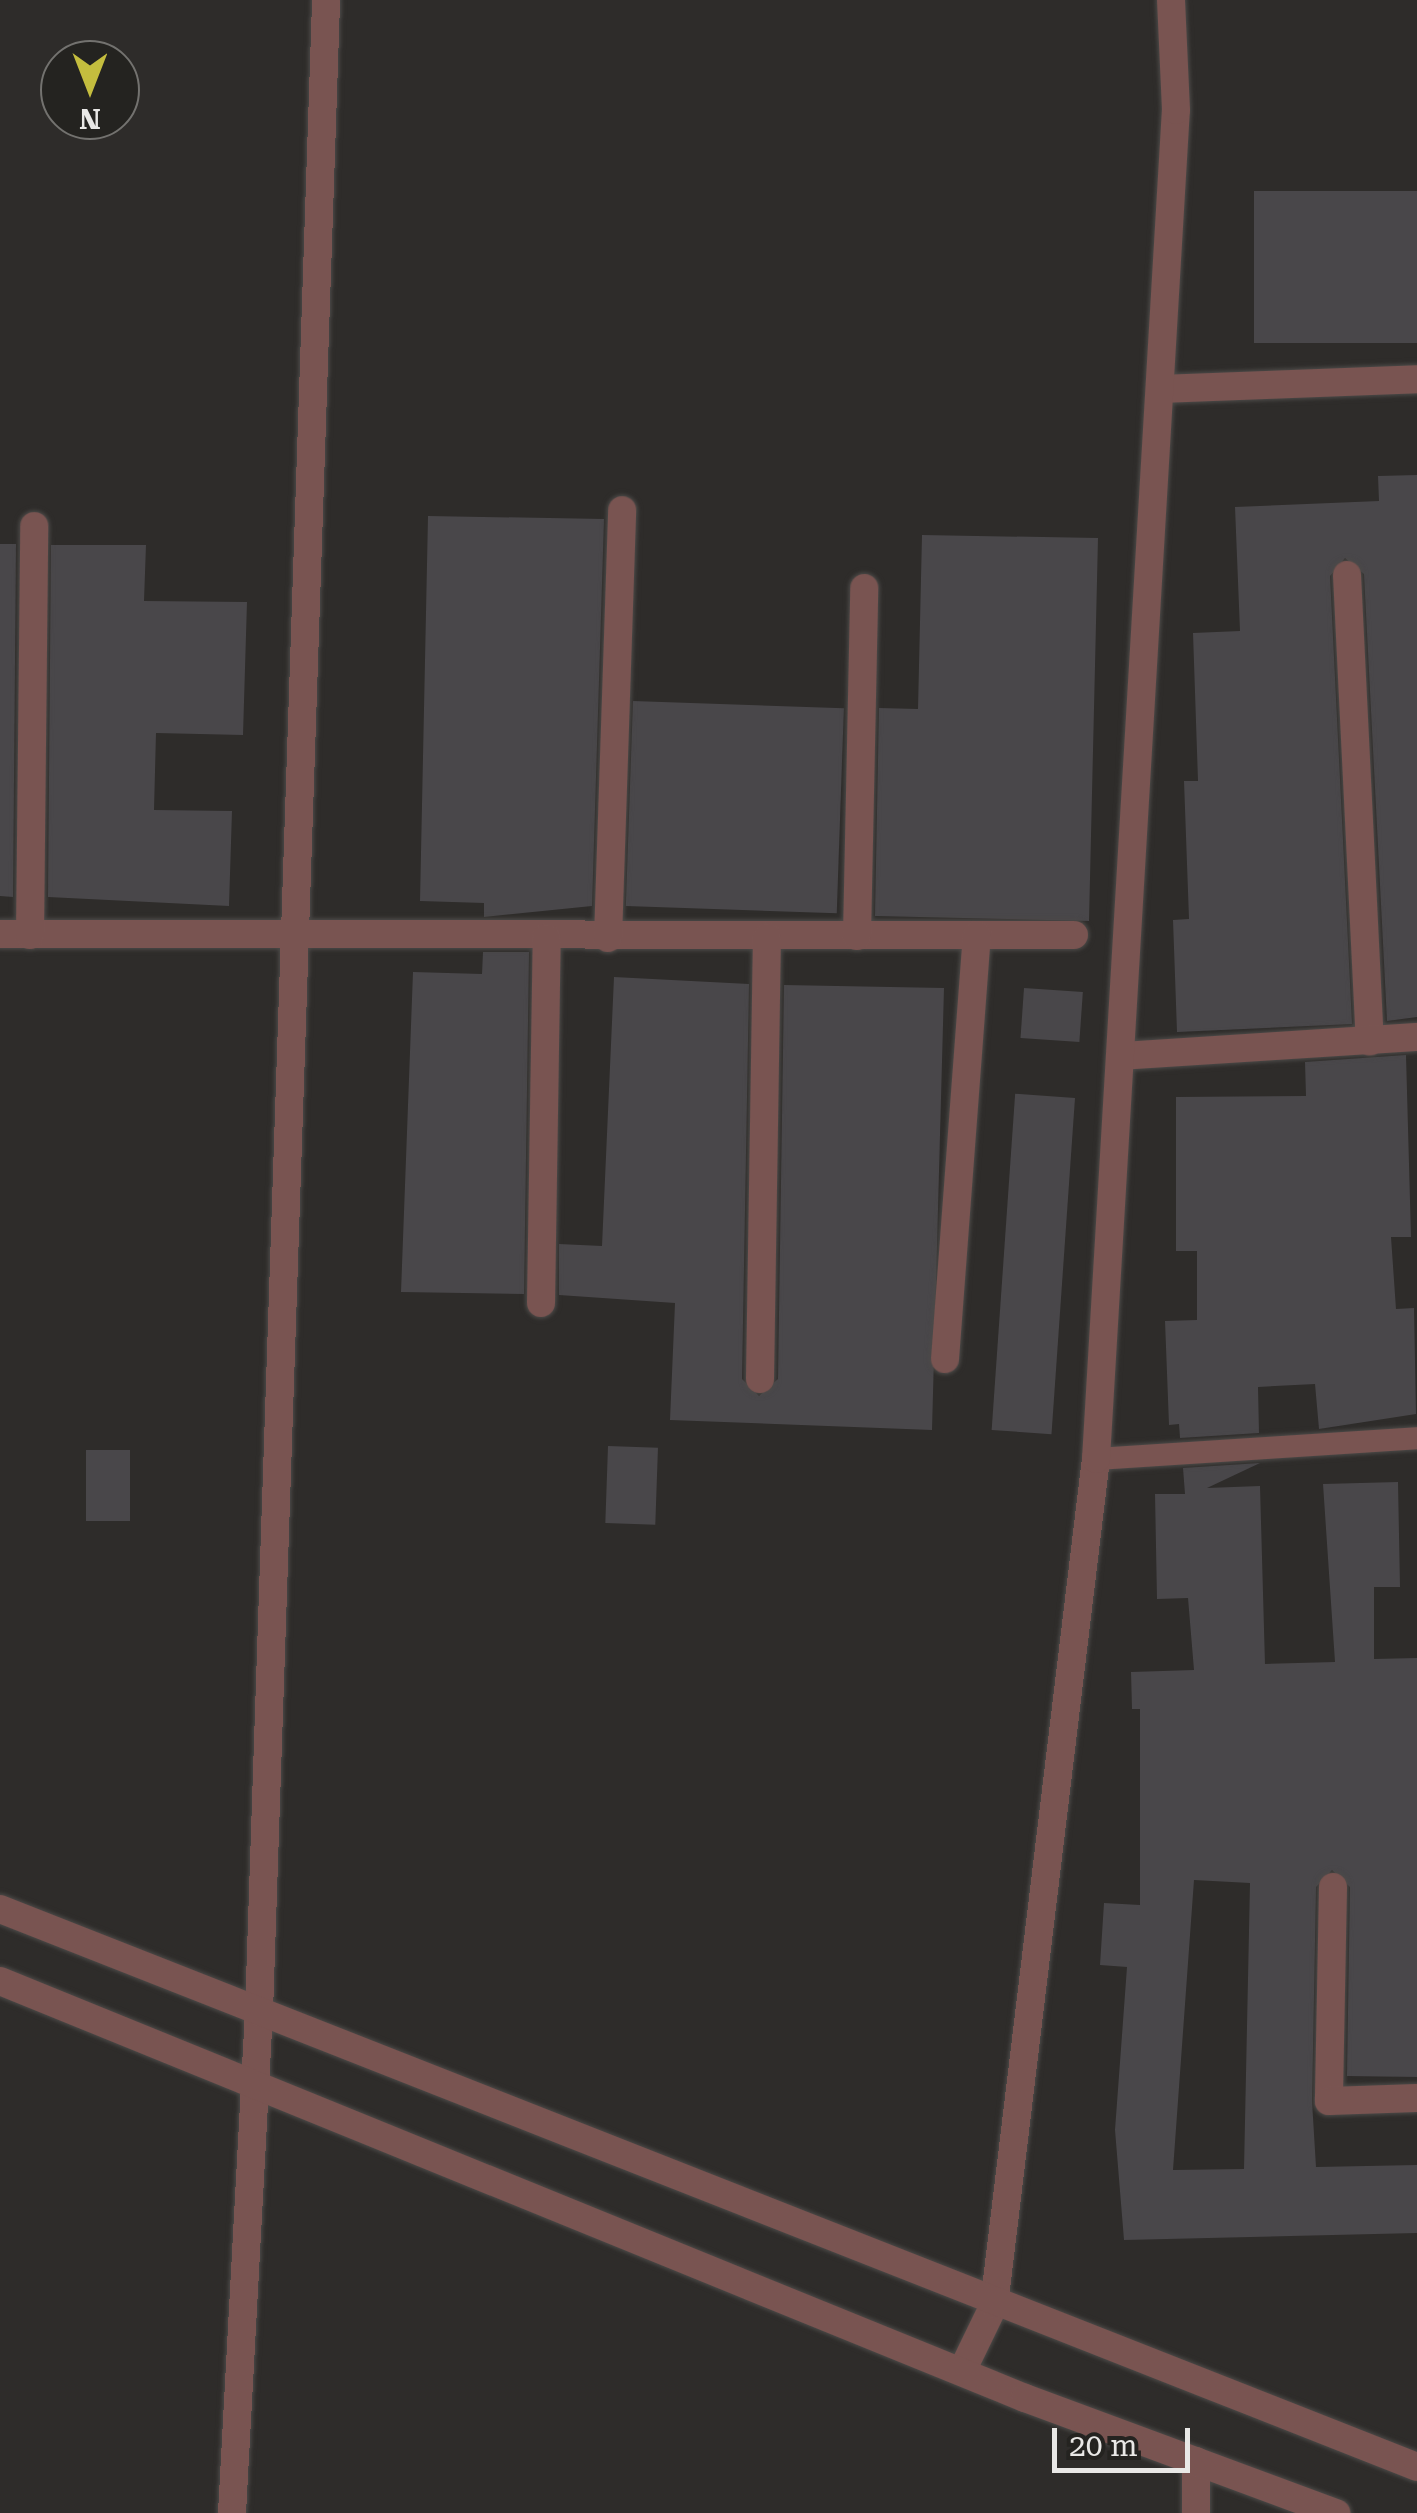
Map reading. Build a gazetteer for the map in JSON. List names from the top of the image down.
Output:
{
  "scale_bar": "20 m",
  "north": "bottom"
}
